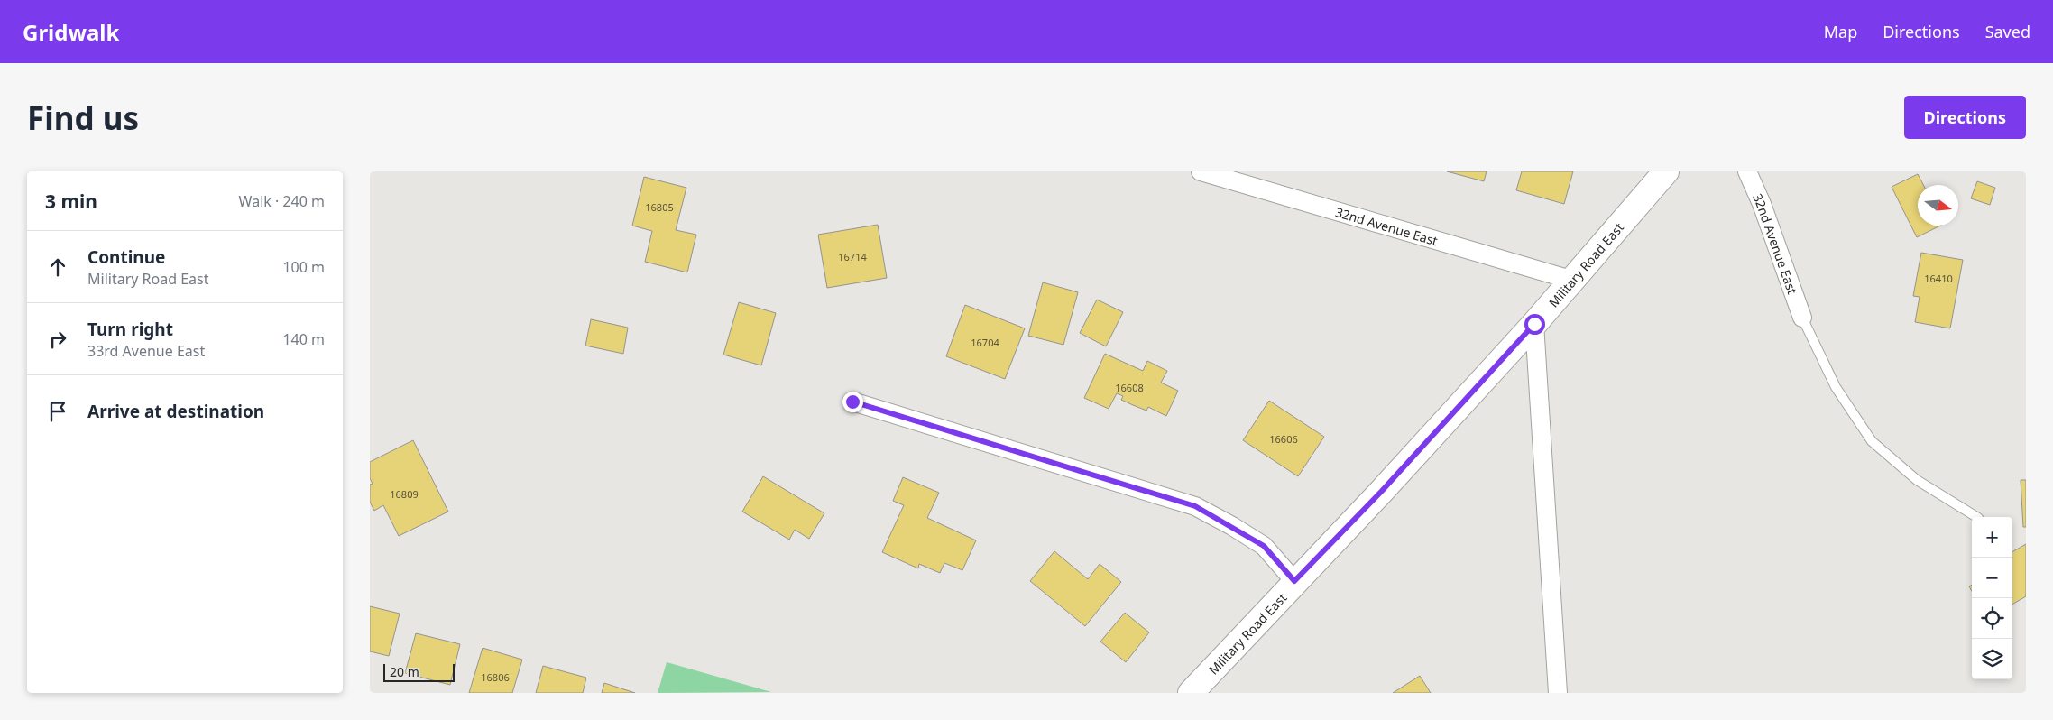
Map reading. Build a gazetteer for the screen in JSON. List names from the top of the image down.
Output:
{
  "streets": {
    "street": ["32nd Avenue East", "Military Road East"]
  },
  "crossings": [
    ["32nd Avenue East", "Military Road East"]
  ],
  "house_numbers": [
    "16805",
    "16714",
    "16410",
    "16704",
    "16608",
    "16606",
    "16809",
    "16806"
  ],
  "scale_bar": "20 m",
  "north": "right",
  "page": {
    "header": "Gridwalk",
    "nav": ["Map", "Directions", "Saved"],
    "buttons": "Directions",
    "title": "Find us",
    "heading": ["3 min", "Walk · 240 m"],
    "list": [
      ["Continue", "Military Road East", "100 m"],
      ["Turn right", "33rd Avenue East", "140 m"],
      "Arrive at destination"
    ],
    "map_buttons": ["+", "−"],
    "scale": "20 m"
  }
}
